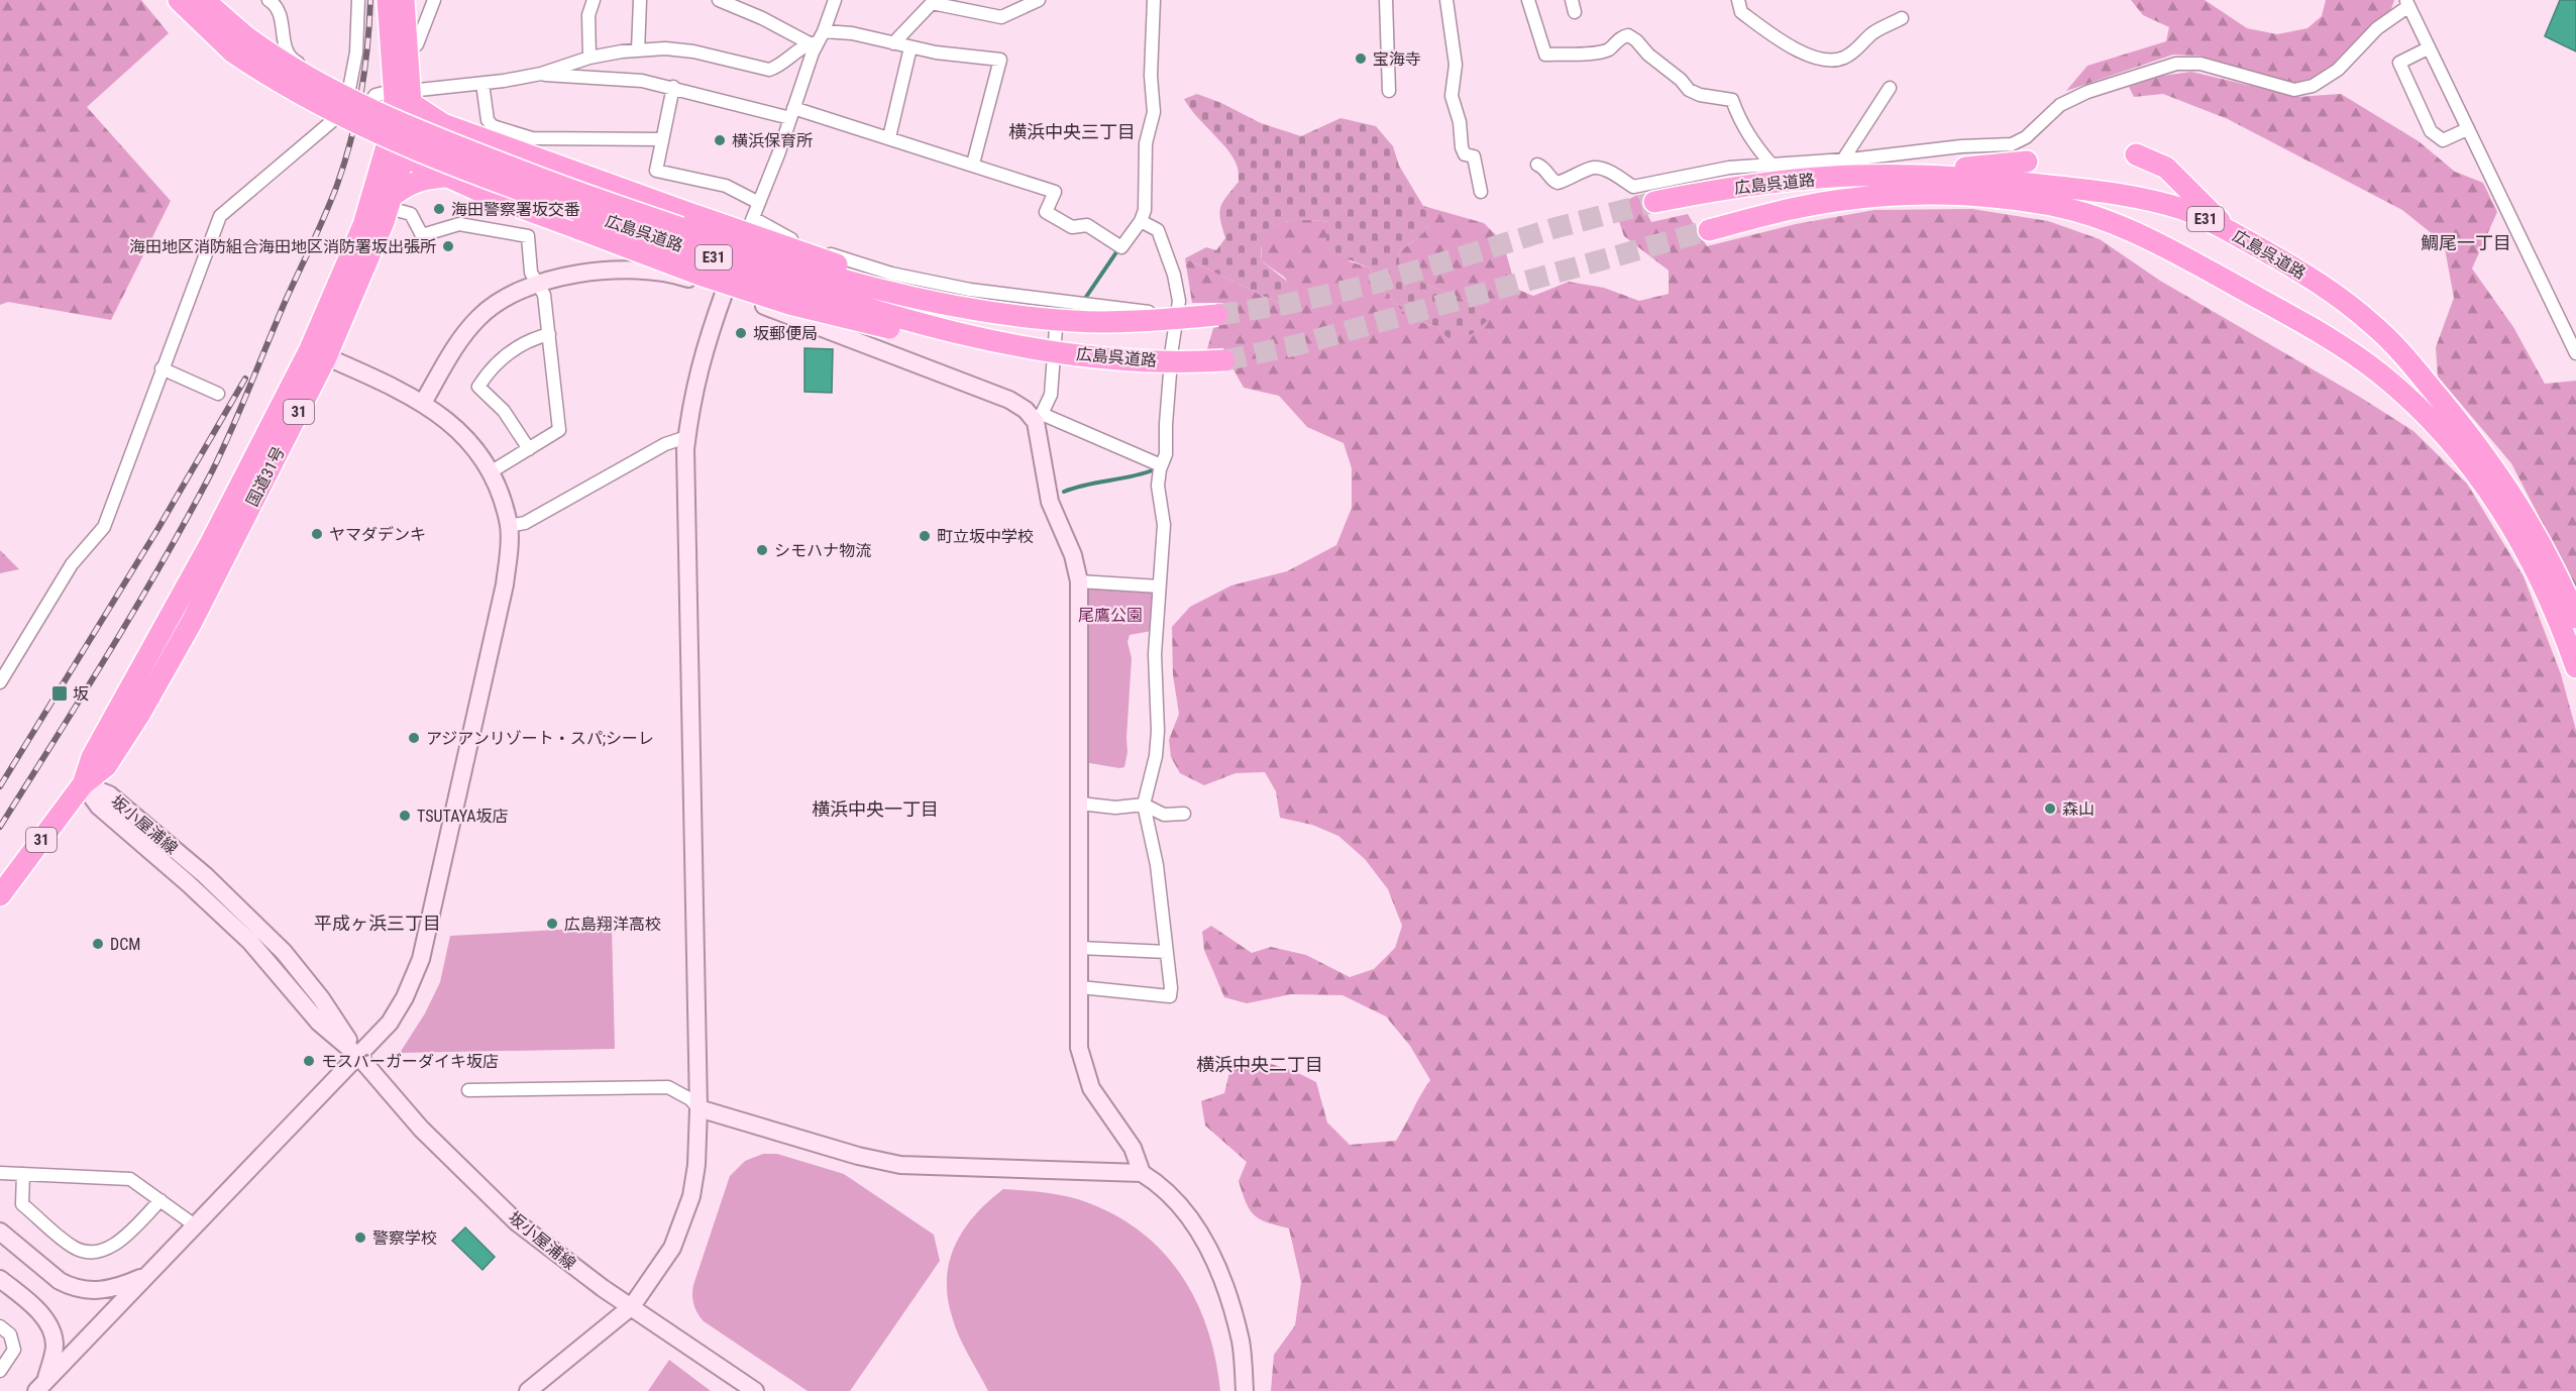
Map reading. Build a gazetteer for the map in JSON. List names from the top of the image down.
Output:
{
  "streets": {
    "highway": [
      "広島呉道路",
      "E31",
      "31",
      "国道31号"
    ],
    "street": ["坂小屋浦線"]
  },
  "crossings": [
    ["国道31号", "坂小屋浦線"]
  ],
  "districts": [
    "横浜中央三丁目",
    "鯛尾一丁目",
    "横浜中央一丁目",
    "平成ヶ浜三丁目",
    "横浜中央二丁目"
  ],
  "parks": ["尾鷹公園"],
  "places": {
    "other": [
      "宝海寺",
      "横浜保育所",
      "海田警察署坂交番",
      "海田地区消防組合海田地区消防署坂出張所",
      "坂郵便局",
      "ヤマダデンキ",
      "町立坂中学校",
      "シモハナ物流",
      "アジアンリゾート・スパ;シーレ",
      "森山",
      "TSUTAYA坂店",
      "広島翔洋高校",
      "DCM",
      "モスバーガーダイキ坂店",
      "警察学校"
    ],
    "transit": ["坂"]
  }
}
